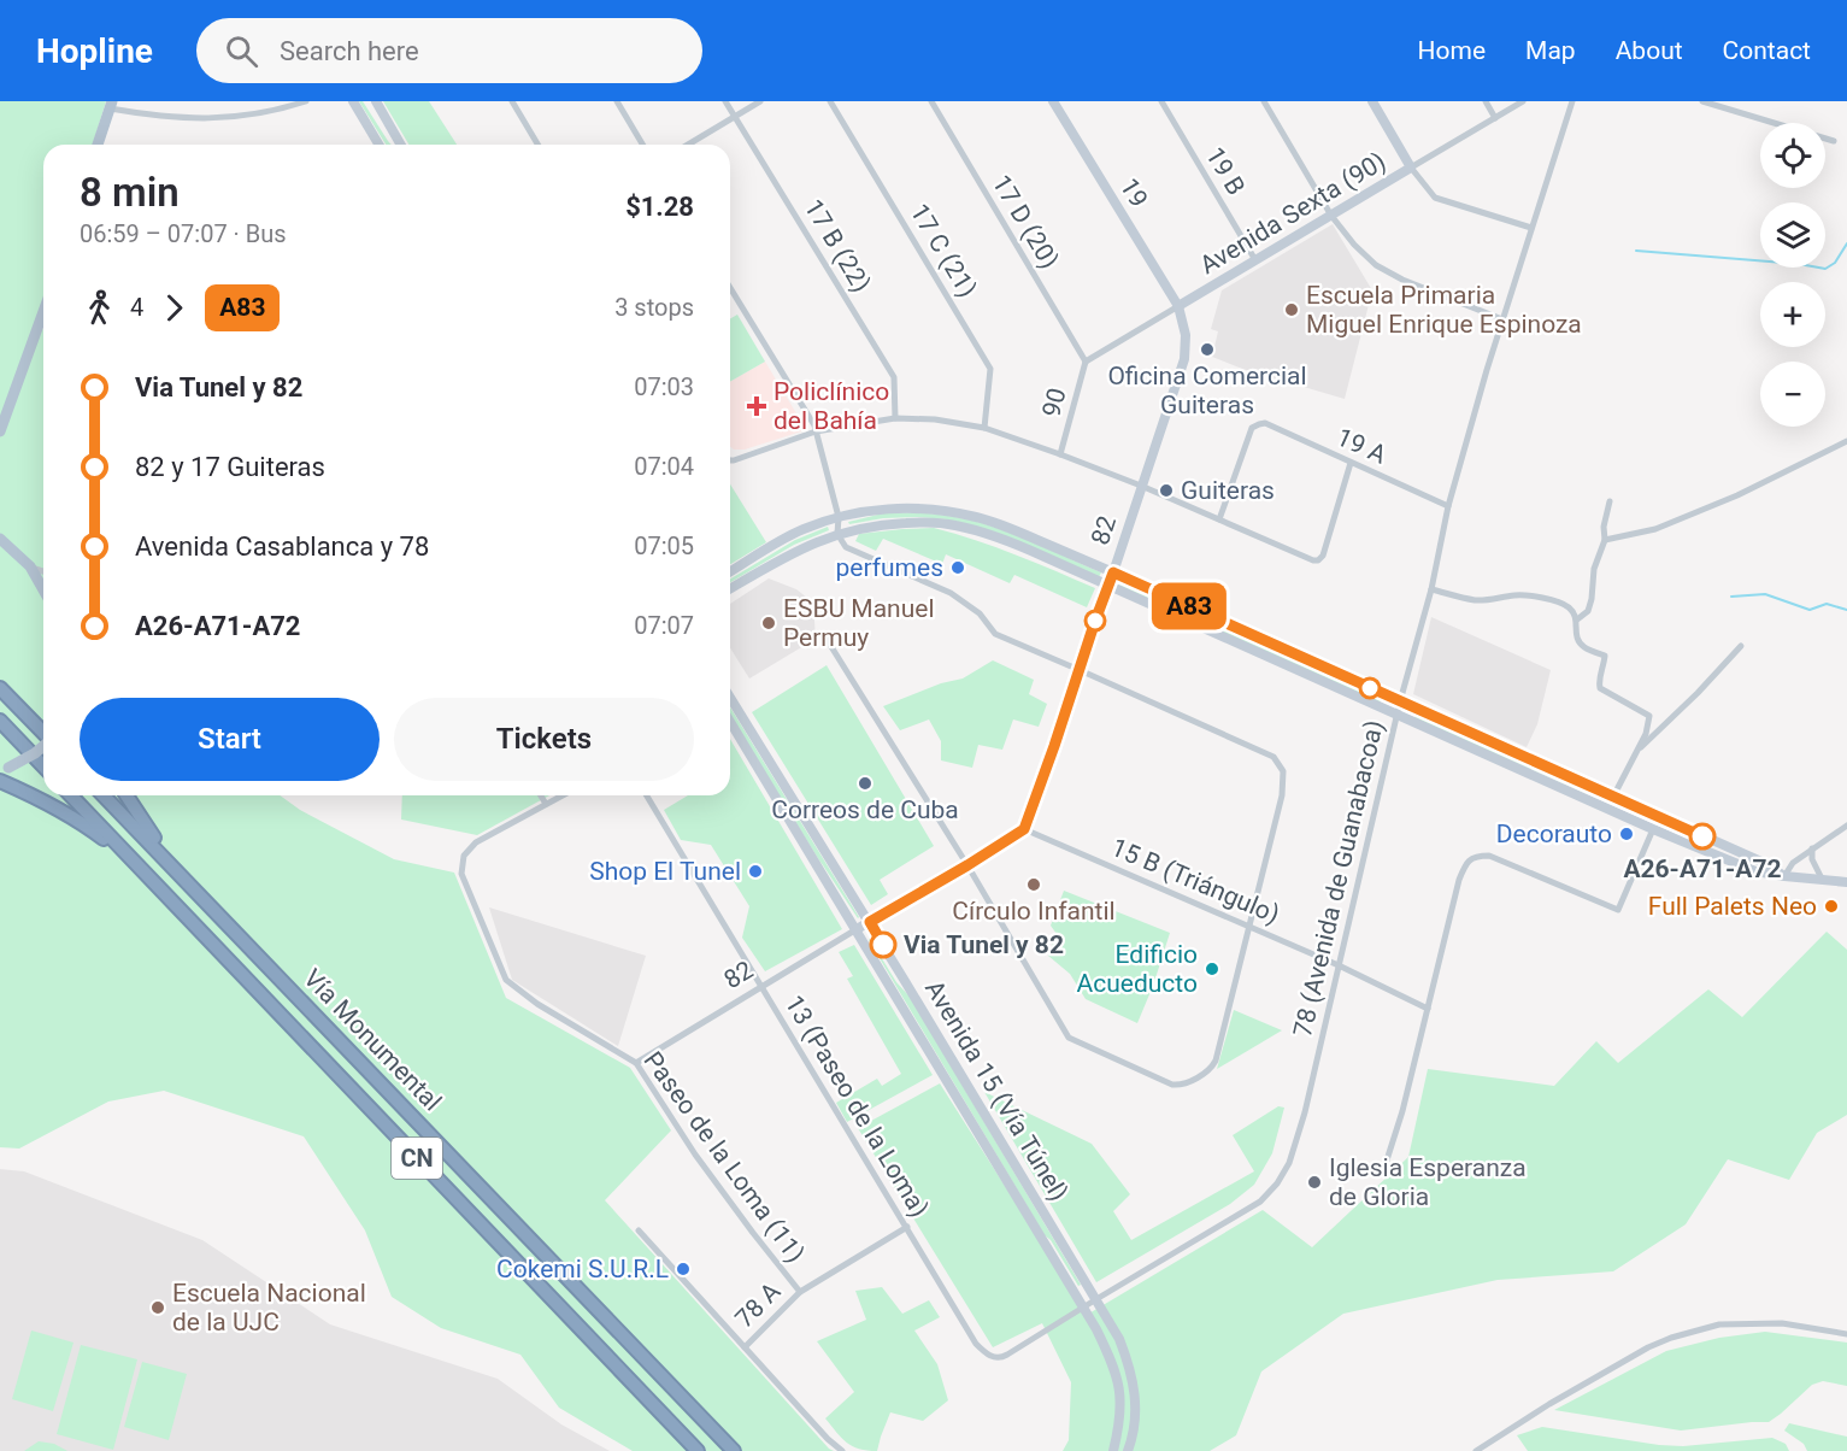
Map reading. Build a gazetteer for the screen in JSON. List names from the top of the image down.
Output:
{
  "streets": {
    "highway": ["Vía Monumental", "CN"],
    "main road": [
      "19",
      "Avenida Sexta (90)",
      "82",
      "Avenida 15 (Vía Túnel)"
    ],
    "street": [
      "19 B",
      "17 D (20)",
      "17 B (22)",
      "17 C (21)",
      "90",
      "19 A",
      "78 (Avenida de Guanabacoa)",
      "15 B (Triángulo)",
      "13 (Paseo de la Loma)",
      "Paseo de la Loma (11)",
      "78 A"
    ]
  },
  "crossings": [
    ["19 B", "Avenida Sexta (90)"],
    ["19", "Avenida Sexta (90)"],
    ["19", "82"],
    ["Avenida Sexta (90)", "17 D (20)"],
    ["Avenida Sexta (90)", "90"],
    ["Avenida Sexta (90)", "82"],
    ["17 D (20)", "90"],
    ["19 A", "78 (Avenida de Guanabacoa)"],
    ["82", "15 B (Triángulo)"],
    ["82", "Avenida 15 (Vía Túnel)"],
    ["82", "13 (Paseo de la Loma)"],
    ["82", "Paseo de la Loma (11)"],
    ["78 (Avenida de Guanabacoa)", "15 B (Triángulo)"],
    ["78 (Avenida de Guanabacoa)", "Avenida 15 (Vía Túnel)"],
    ["78 (Avenida de Guanabacoa)", "13 (Paseo de la Loma)"],
    ["13 (Paseo de la Loma)", "78 A"],
    ["Paseo de la Loma (11)", "78 A"]
  ],
  "places": {
    "other": [
      "Escuela Primaria Miguel Enrique Espinoza",
      "Oficina Comercial Guiteras",
      "Guiteras",
      "perfumes",
      "ESBU Manuel Permuy",
      "Correos de Cuba",
      "Decorauto",
      "A26-A71-A72",
      "Shop El Tunel",
      "Círculo Infantil",
      "Full Palets Neo",
      "Via Tunel y 82",
      "Edificio Acueducto",
      "Iglesia Esperanza de Gloria",
      "Cokemi S.U.R.L",
      "Escuela Nacional de la UJC"
    ],
    "health": ["Policlínico del Bahía"]
  },
  "lines": ["bus line A83"],
  "page": {
    "header": "Hopline",
    "search": "Search here",
    "nav": [
      "Home",
      "Map",
      "About",
      "Contact"
    ],
    "on_map": "A83",
    "map_buttons": ["+", "−"],
    "heading": ["8 min", "06:59 – 07:07 · Bus", "$1.28"],
    "legs": ["4", "A83", "3 stops"],
    "list": [
      {
        "name": "Via Tunel y 82",
        "value": "07:03"
      },
      {
        "name": "82 y 17 Guiteras",
        "value": "07:04"
      },
      {
        "name": "Avenida Casablanca y 78",
        "value": "07:05"
      },
      {
        "name": "A26-A71-A72",
        "value": "07:07"
      }
    ],
    "buttons": ["Start", "Tickets"]
  }
}
